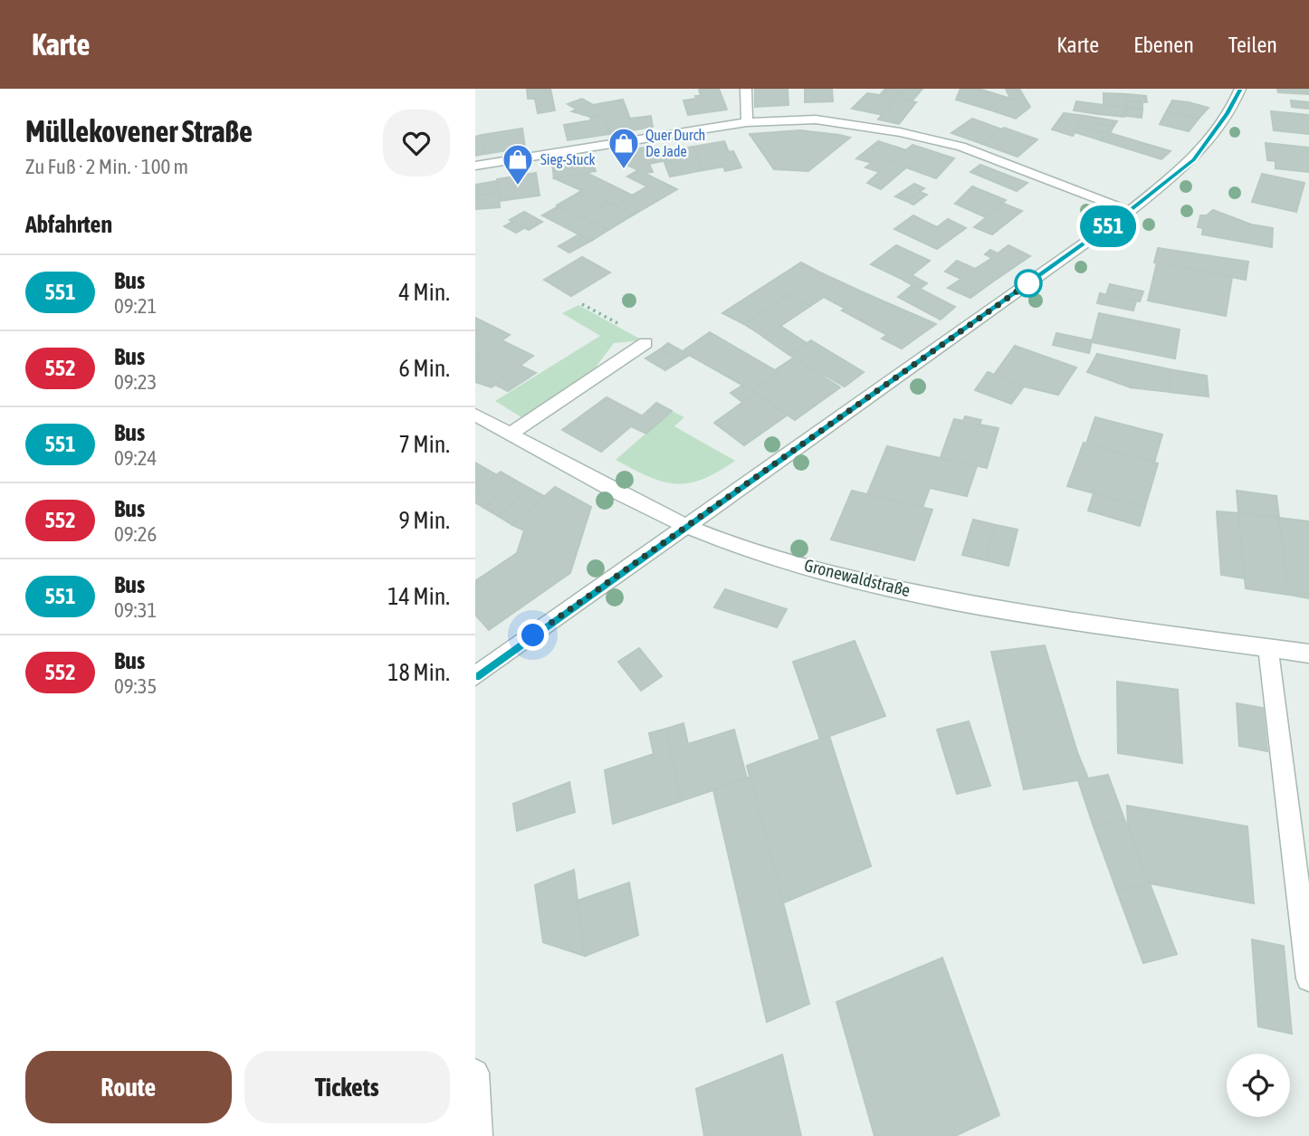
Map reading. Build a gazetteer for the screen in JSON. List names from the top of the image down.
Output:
{
  "streets": {
    "street": ["Gronewaldstraße"]
  },
  "places": {
    "shop": ["Quer Durch De Jade", "Sieg-Stuck"]
  },
  "lines": ["bus line 551"],
  "page": {
    "header": "Karte",
    "nav": ["Karte", "Ebenen", "Teilen"],
    "heading": [
      ["Müllekovener Straße", "Zu Fuß · 2 Min. · 100 m"],
      "Abfahrten"
    ],
    "on_map": "551",
    "list": [
      {
        "mark": "551",
        "name": "Bus",
        "note": "09:21",
        "value": "4 Min."
      },
      {
        "mark": "552",
        "name": "Bus",
        "note": "09:23",
        "value": "6 Min."
      },
      {
        "mark": "551",
        "name": "Bus",
        "note": "09:24",
        "value": "7 Min."
      },
      {
        "mark": "552",
        "name": "Bus",
        "note": "09:26",
        "value": "9 Min."
      },
      {
        "mark": "551",
        "name": "Bus",
        "note": "09:31",
        "value": "14 Min."
      },
      {
        "mark": "552",
        "name": "Bus",
        "note": "09:35",
        "value": "18 Min."
      }
    ],
    "buttons": ["Route", "Tickets"]
  }
}
